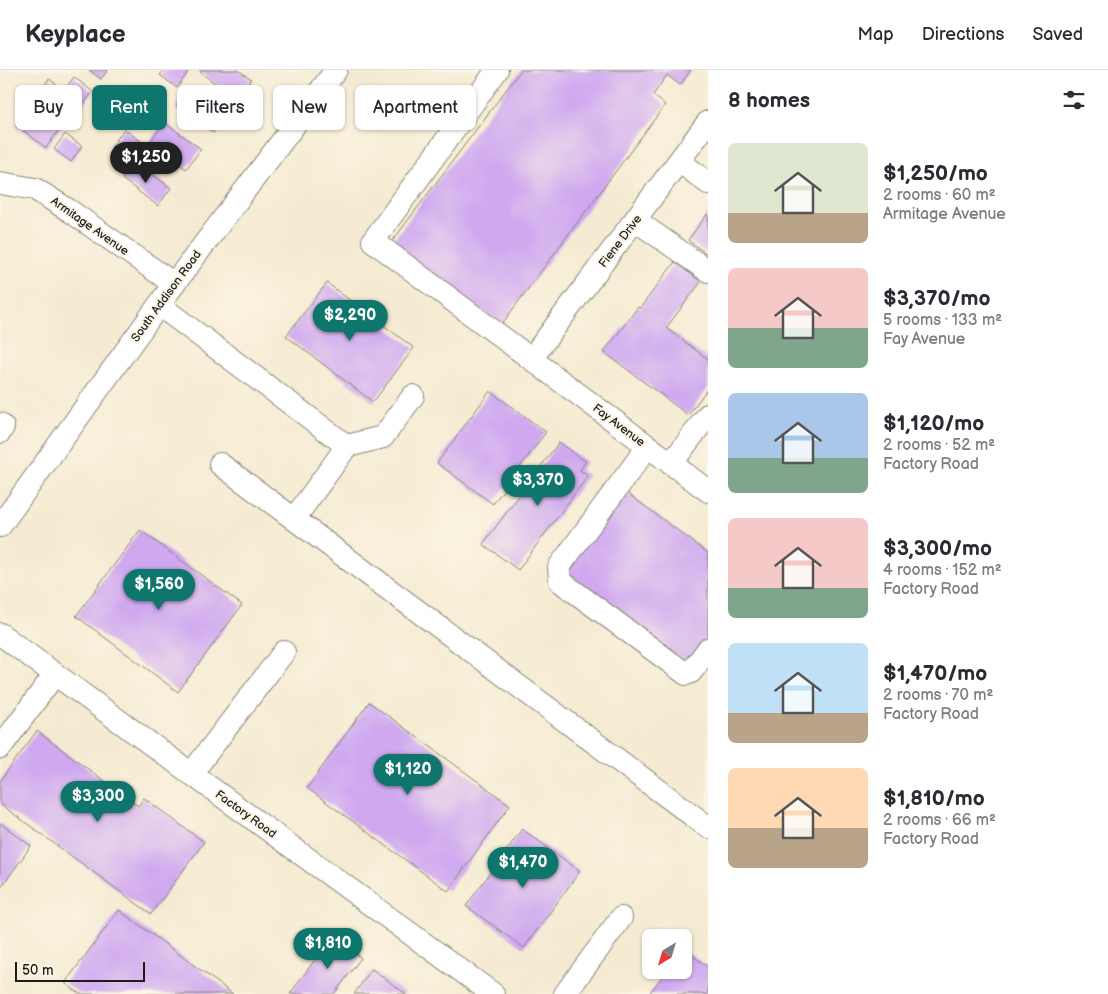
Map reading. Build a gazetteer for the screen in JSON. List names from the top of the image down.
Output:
{
  "streets": {
    "street": [
      "Armitage Avenue",
      "Fiene Drive",
      "South Addison Road",
      "Fay Avenue",
      "Factory Road"
    ]
  },
  "crossings": [
    ["Armitage Avenue", "South Addison Road"],
    ["Fiene Drive", "Fay Avenue"]
  ],
  "scale_bar": "50 m",
  "north": "bottom left",
  "page": {
    "header": "Keyplace",
    "nav": ["Map", "Directions", "Saved"],
    "heading": "8 homes",
    "chip": [
      "Buy",
      "Rent",
      "Filters",
      "New",
      "Apartment"
    ],
    "list": [
      {
        "name": "$1,250/mo",
        "note": "2 rooms · 60 m² · Armitage Avenue"
      },
      {
        "name": "$3,370/mo",
        "note": "5 rooms · 133 m² · Fay Avenue"
      },
      {
        "name": "$1,120/mo",
        "note": "2 rooms · 52 m² · Factory Road"
      },
      {
        "name": "$3,300/mo",
        "note": "4 rooms · 152 m² · Factory Road"
      },
      {
        "name": "$1,470/mo",
        "note": "2 rooms · 70 m² · Factory Road"
      },
      {
        "name": "$1,810/mo",
        "note": "2 rooms · 66 m² · Factory Road"
      }
    ],
    "price": [
      "$1,250",
      "$2,290",
      "$3,370",
      "$1,560",
      "$1,120",
      "$3,300",
      "$1,470",
      "$1,810"
    ],
    "scale": "50 m"
  }
}
